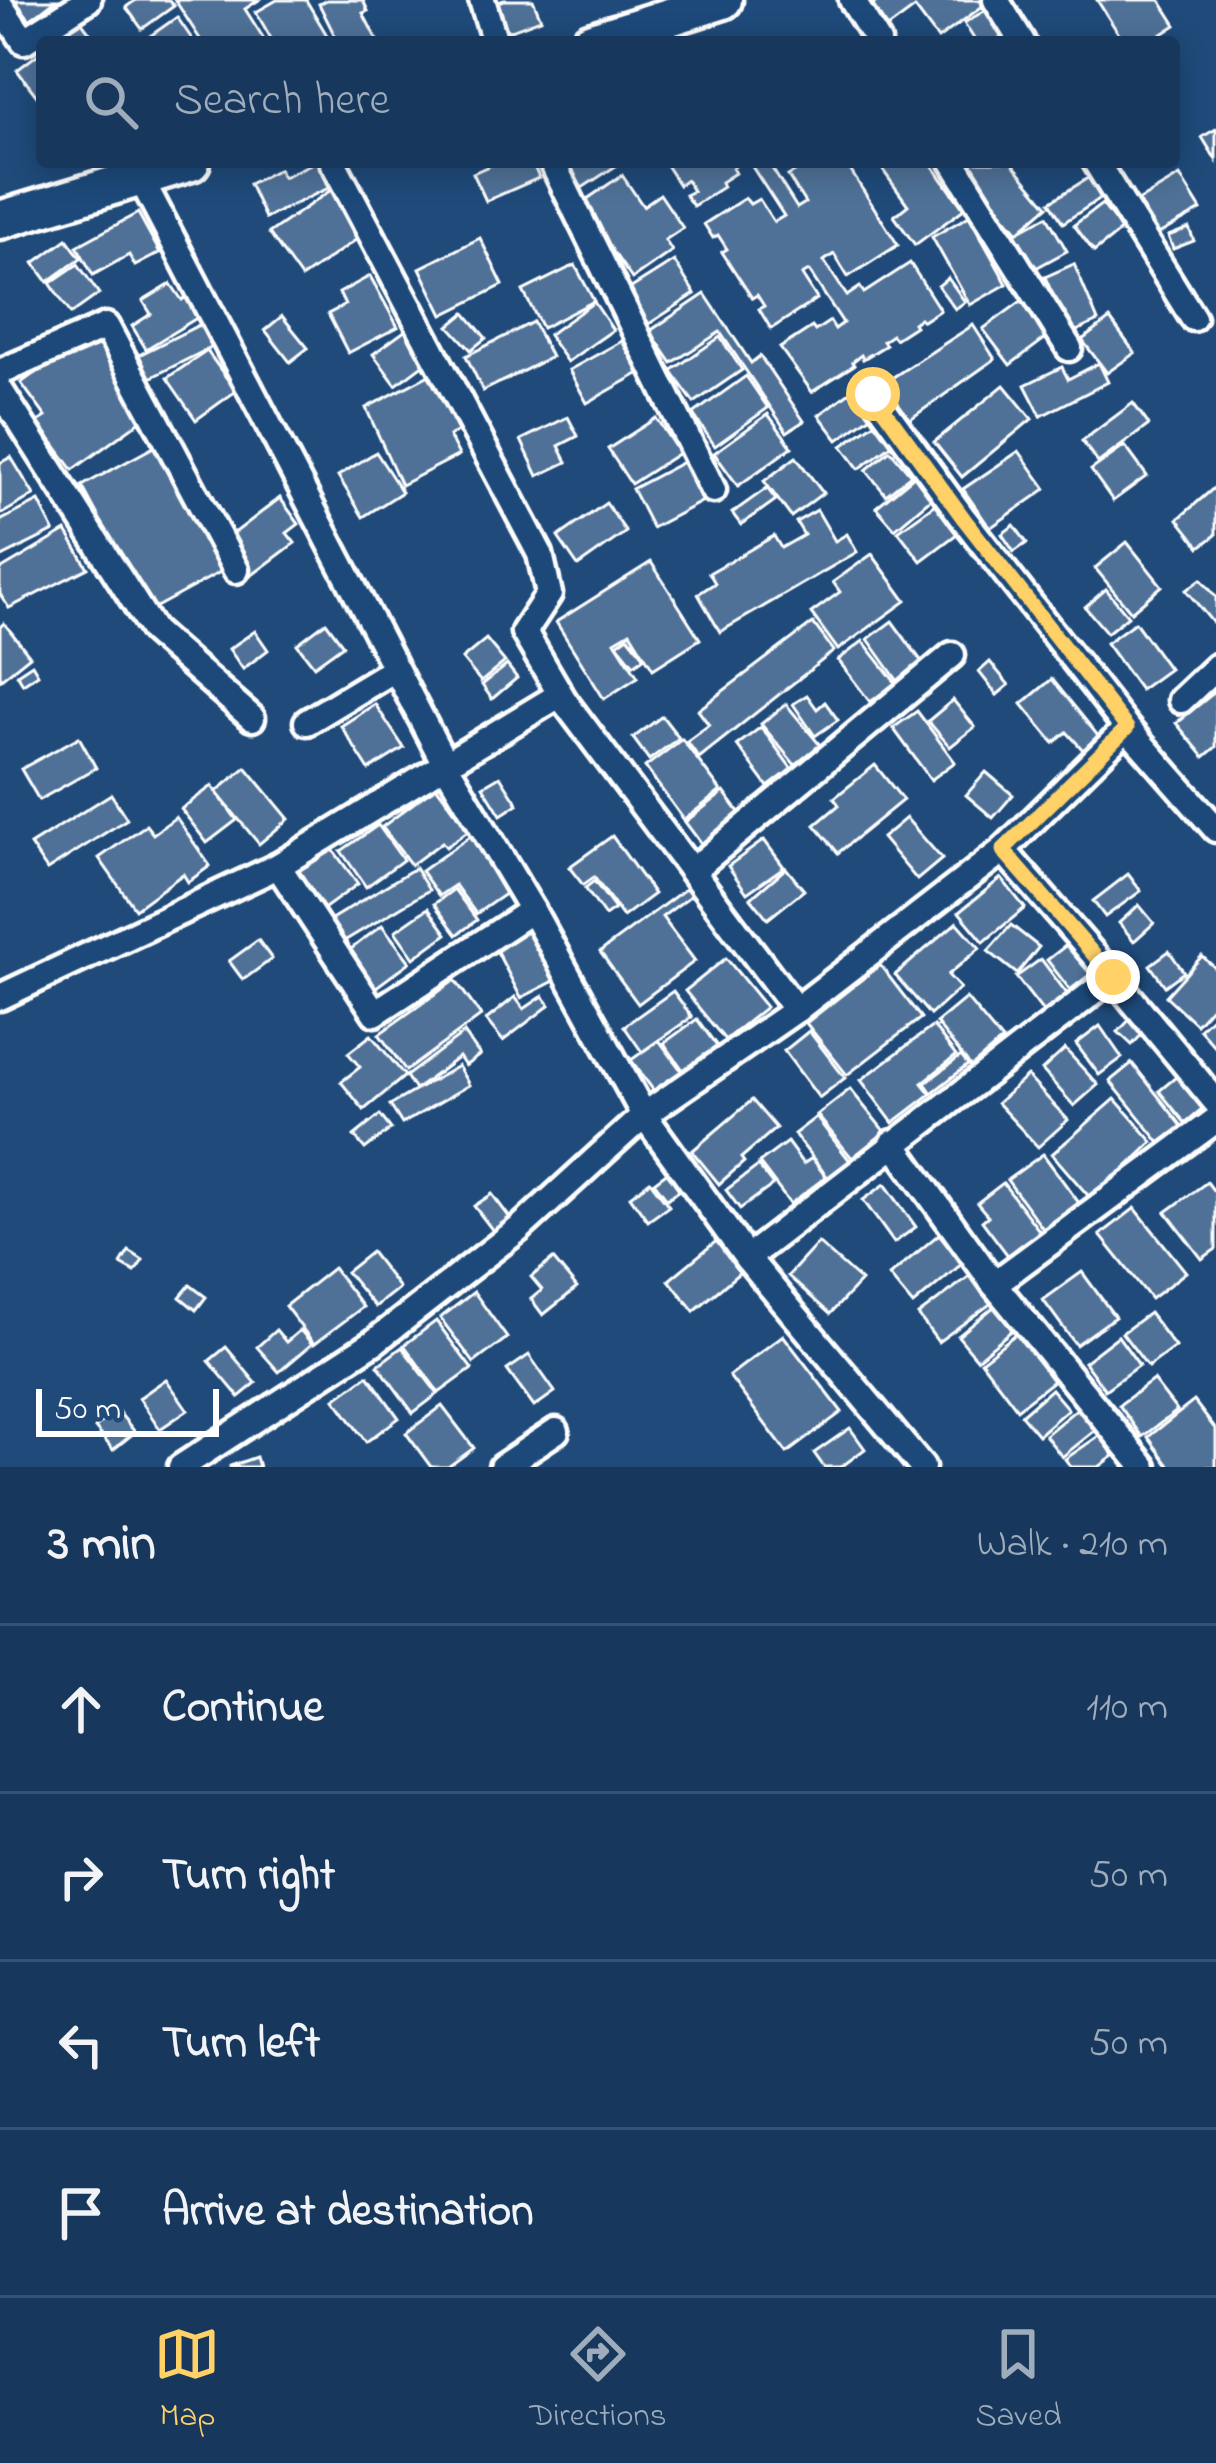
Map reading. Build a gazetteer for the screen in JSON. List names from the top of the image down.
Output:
{
  "scale_bar": "50 m",
  "page": {
    "search": "Search here",
    "scale": "50 m",
    "heading": ["3 min", "Walk · 210 m"],
    "list": [
      ["Continue", "110 m"],
      ["Turn right", "50 m"],
      ["Turn left", "50 m"],
      "Arrive at destination"
    ],
    "nav": ["Map", "Directions", "Saved"]
  }
}
